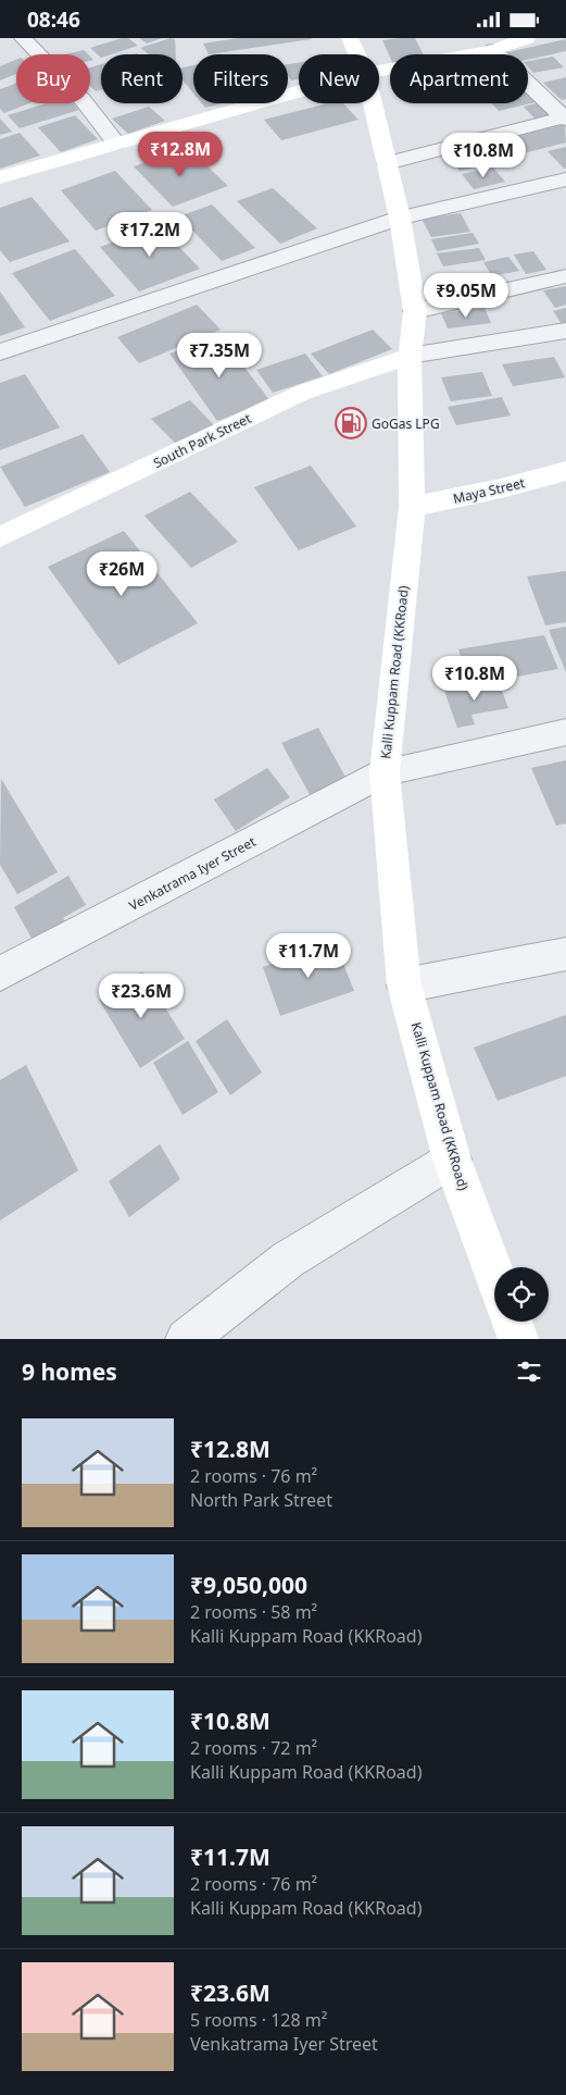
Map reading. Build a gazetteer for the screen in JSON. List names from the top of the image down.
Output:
{
  "streets": {
    "street": [
      "South Park Street",
      "Maya Street",
      "Kalli Kuppam Road (KKRoad)",
      "Venkatrama Iyer Street"
    ]
  },
  "crossings": [
    ["South Park Street", "Kalli Kuppam Road (KKRoad)"],
    ["Maya Street", "Kalli Kuppam Road (KKRoad)"],
    ["Kalli Kuppam Road (KKRoad)", "Venkatrama Iyer Street"]
  ],
  "places": {
    "fuel station": ["GoGas LPG"]
  },
  "page": {
    "status": "08:46",
    "chip": [
      "Buy",
      "Rent",
      "Filters",
      "New",
      "Apartment"
    ],
    "price": [
      "₹12.8M",
      "₹10.8M",
      "₹17.2M",
      "₹9.05M",
      "₹7.35M",
      "₹26M",
      "₹10.8M",
      "₹11.7M",
      "₹23.6M"
    ],
    "heading": "9 homes",
    "list": [
      {
        "name": "₹12.8M",
        "note": "2 rooms · 76 m² · North Park Street"
      },
      {
        "name": "₹9,050,000",
        "note": "2 rooms · 58 m² · Kalli Kuppam Road (KKRoad)"
      },
      {
        "name": "₹10.8M",
        "note": "2 rooms · 72 m² · Kalli Kuppam Road (KKRoad)"
      },
      {
        "name": "₹11.7M",
        "note": "2 rooms · 76 m² · Kalli Kuppam Road (KKRoad)"
      },
      {
        "name": "₹23.6M",
        "note": "5 rooms · 128 m² · Venkatrama Iyer Street"
      }
    ]
  }
}
